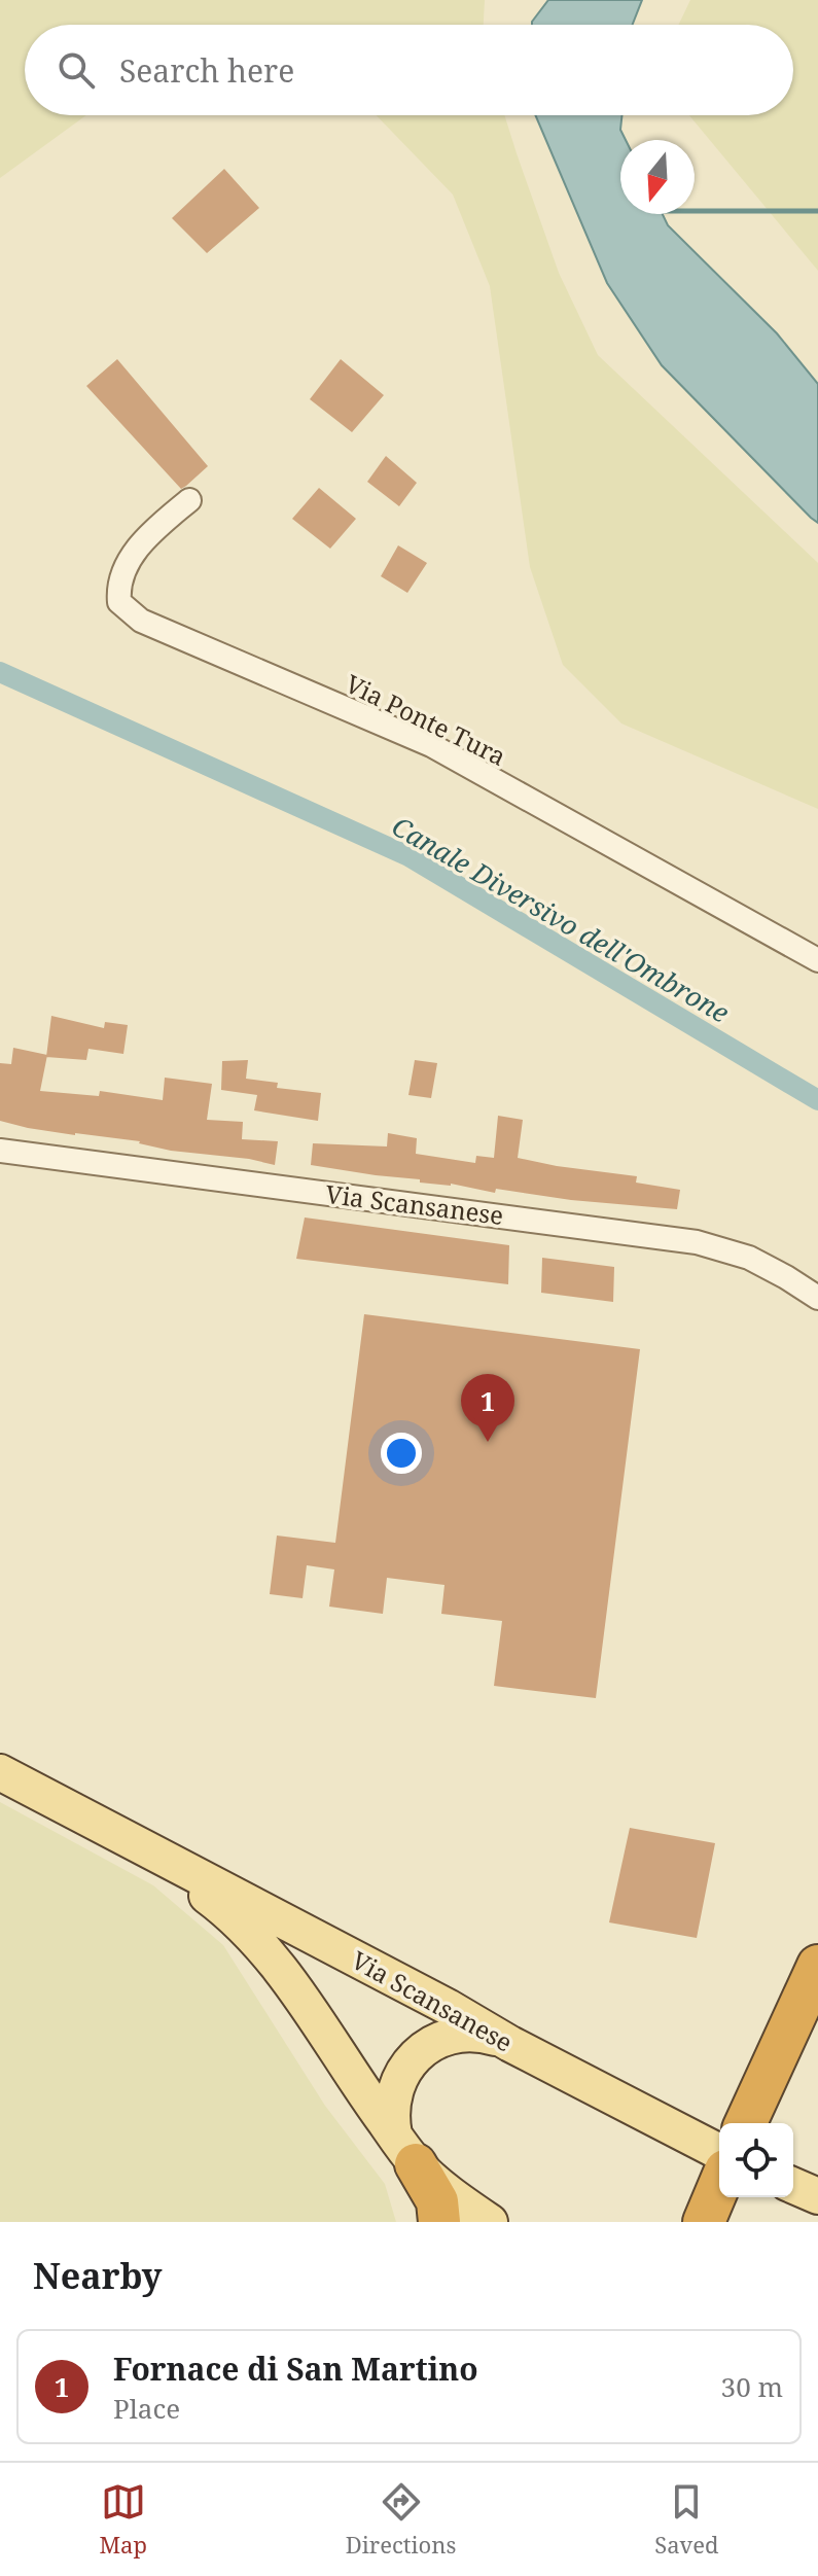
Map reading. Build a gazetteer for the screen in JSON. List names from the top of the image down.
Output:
{
  "streets": {
    "main road": ["Via Scansanese"],
    "street": ["Via Ponte Tura"]
  },
  "water": ["Canale Diversivo dell'Ombrone"],
  "north": "bottom",
  "page": {
    "search": "Search here",
    "pins": "1",
    "heading": "Nearby",
    "list": [
      {
        "mark": "1",
        "name": "Fornace di San Martino",
        "note": "Place",
        "value": "30 m"
      }
    ],
    "nav": ["Map", "Directions", "Saved"]
  }
}
